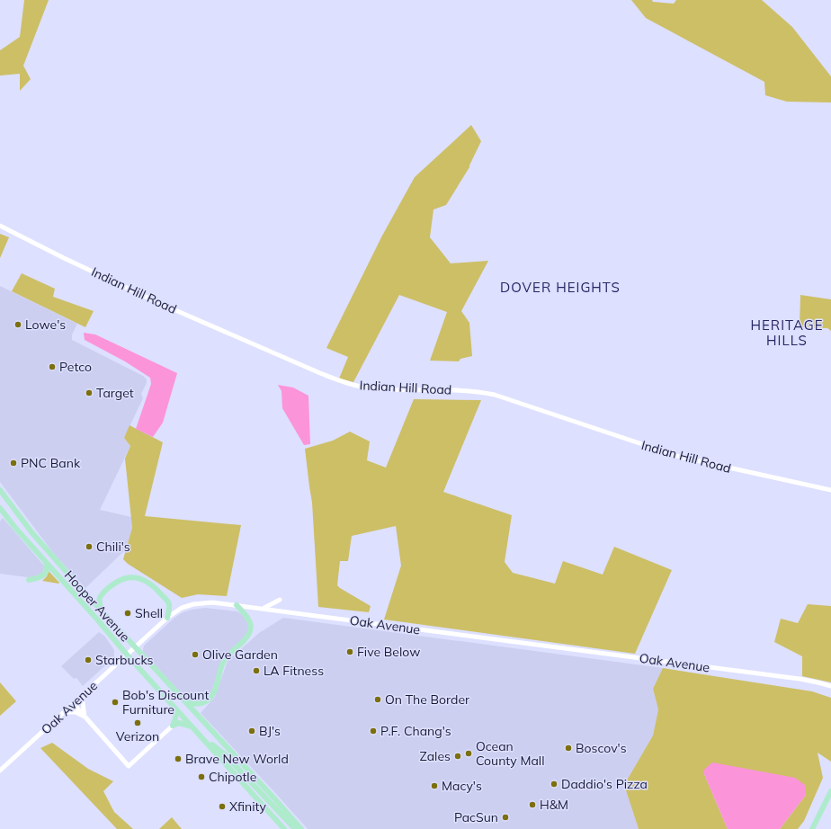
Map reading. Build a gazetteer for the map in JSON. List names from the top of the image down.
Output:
{
  "streets": {
    "main road": ["Hooper Avenue"],
    "street": ["Indian Hill Road", "Oak Avenue"]
  },
  "crossings": [
    ["Hooper Avenue", "Oak Avenue"]
  ],
  "districts": ["DOVER HEIGHTS", "HERITAGE HILLS"],
  "places": [
    "Lowe's",
    "Petco",
    "Target",
    "PNC Bank",
    "Chili's",
    "Shell",
    "Five Below",
    "Olive Garden",
    "Starbucks",
    "LA Fitness",
    "On The Border",
    "Bob's Discount Furniture",
    "Verizon",
    "BJ's",
    "P.F. Chang's",
    "Boscov's",
    "Ocean County Mall",
    "Zales",
    "Brave New World",
    "Chipotle",
    "Daddio's Pizza",
    "Macy's",
    "H&M",
    "Xfinity",
    "PacSun"
  ]
}
